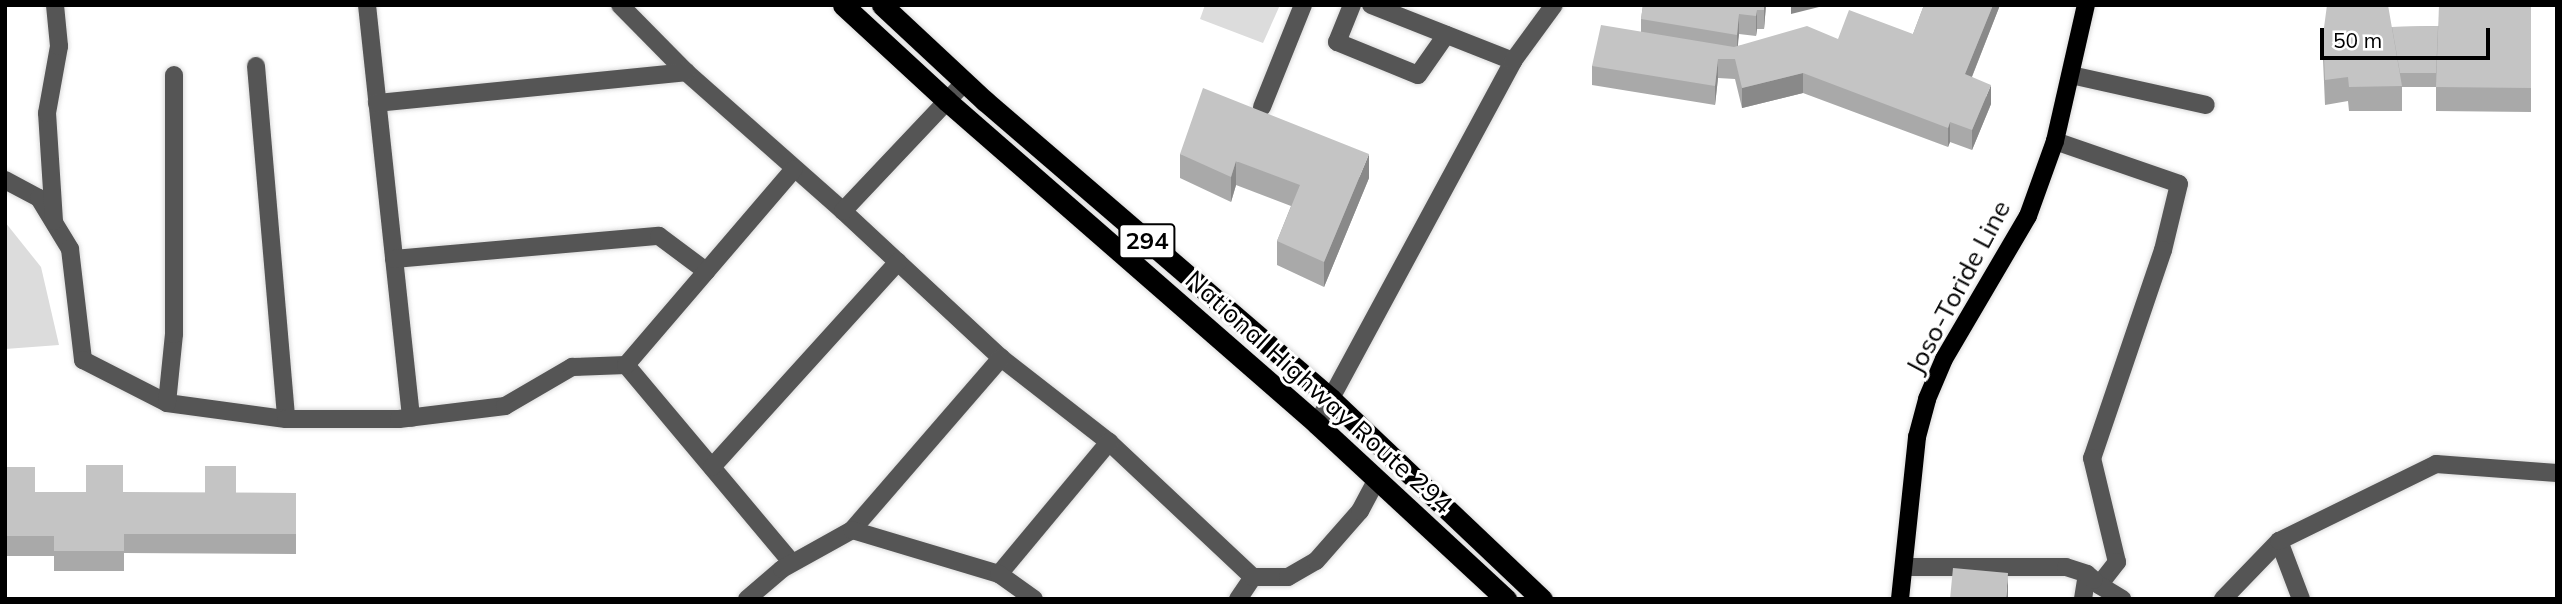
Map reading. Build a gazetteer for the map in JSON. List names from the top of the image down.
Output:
{
  "streets": {
    "highway": ["294", "National Highway Route 294"],
    "main road": ["Joso-Toride Line"]
  },
  "scale_bar": "50 m"
}
